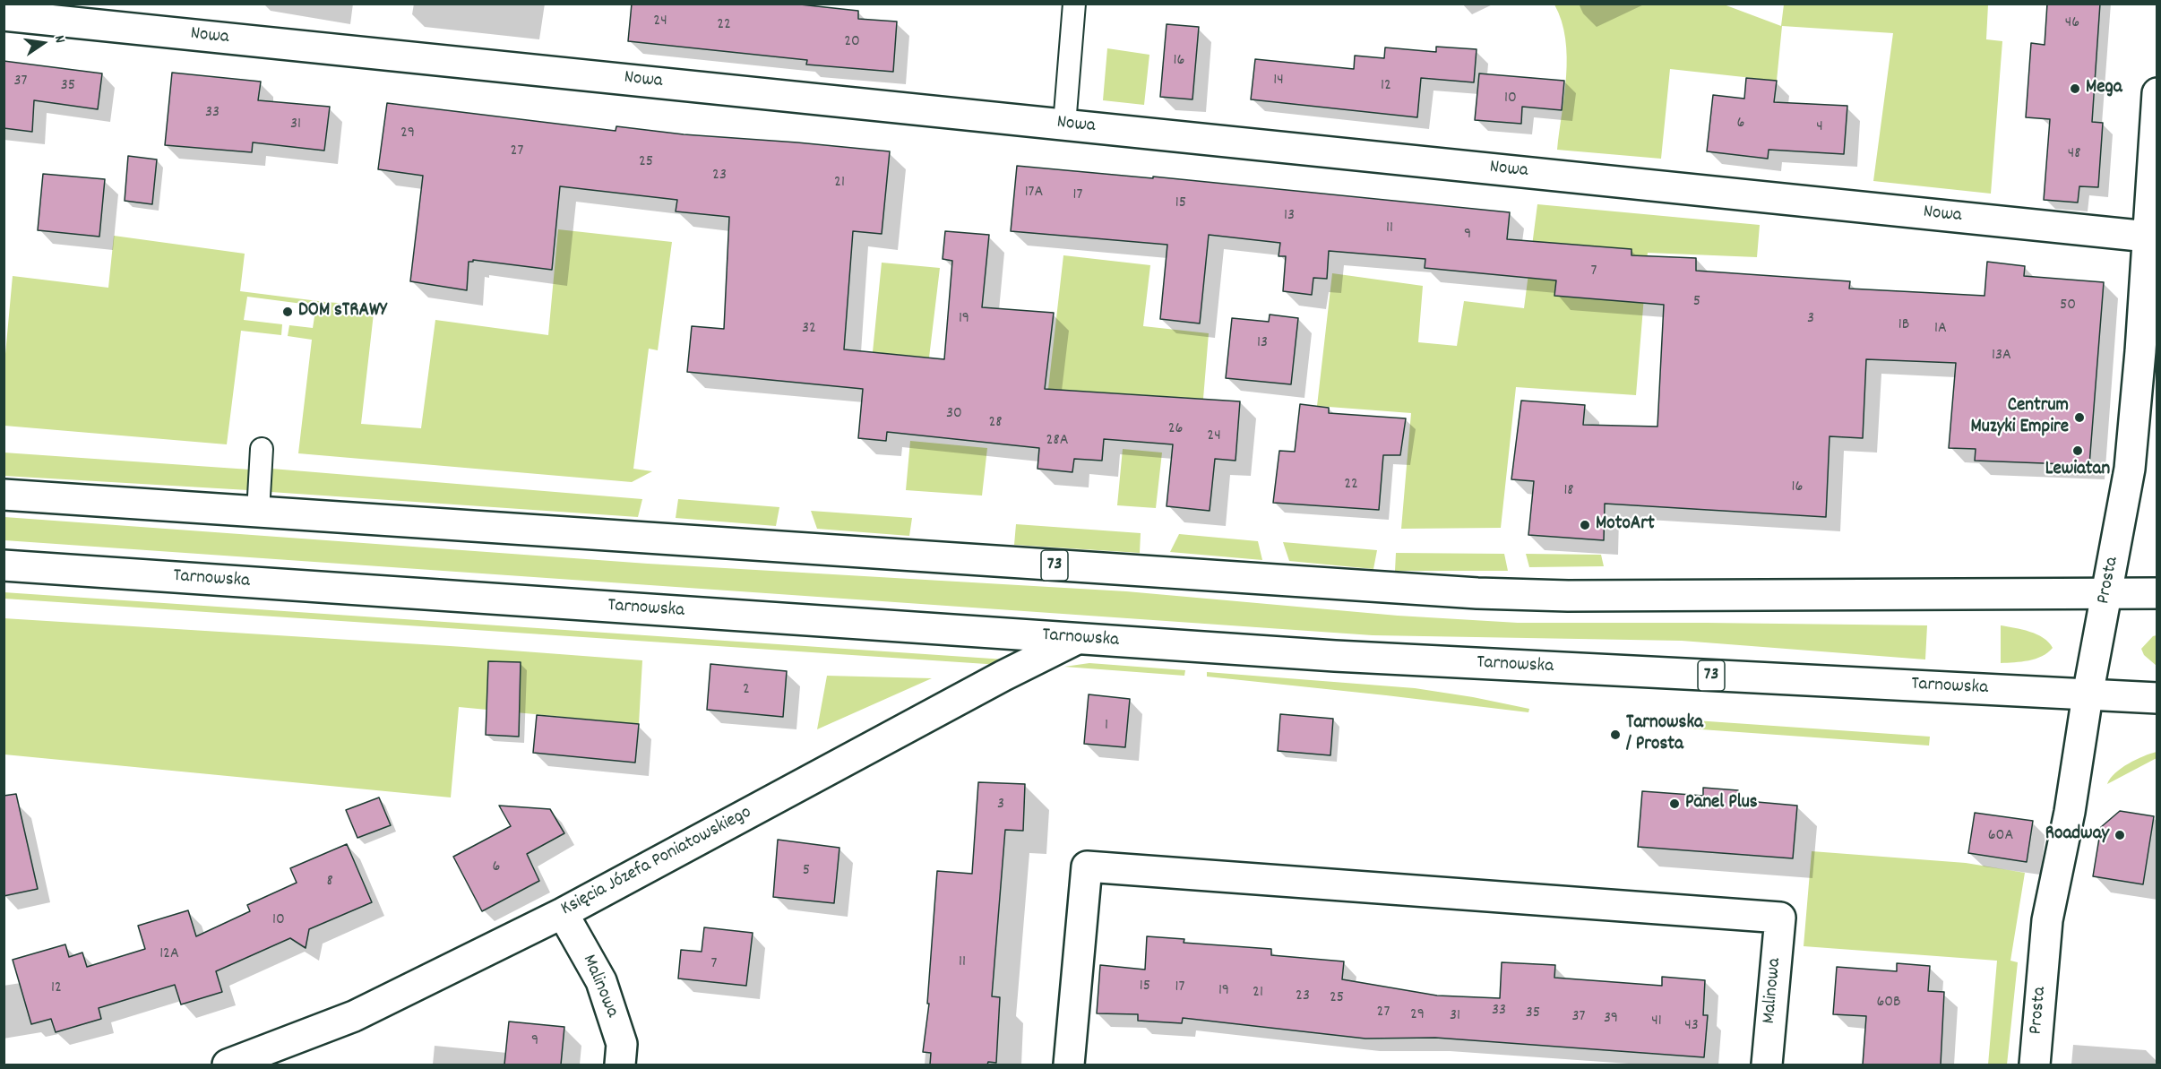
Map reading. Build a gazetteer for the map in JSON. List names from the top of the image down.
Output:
{
  "streets": {
    "street": [
      "Nowa",
      "73",
      "Tarnowska",
      "Prosta",
      "Księcia Józefa Poniatowskiego",
      "Malinowa"
    ]
  },
  "crossings": [
    ["Nowa", "Prosta"],
    ["73", "Prosta"],
    ["Tarnowska", "Prosta"],
    ["Tarnowska", "Księcia Józefa Poniatowskiego"],
    ["Księcia Józefa Poniatowskiego", "Malinowa"]
  ],
  "places": [
    "Mega",
    "DOM sTRAWY",
    "Centrum Muzyki Empire",
    "Lewiatan",
    "MotoArt",
    "Tarnowska / Prosta",
    "Panel Plus",
    "Roadway"
  ],
  "house_numbers": [
    "24",
    "46",
    "22",
    "20",
    "16",
    "14",
    "37",
    "35",
    "12",
    "10",
    "33",
    "6",
    "31",
    "4",
    "29",
    "27",
    "48",
    "25",
    "23",
    "21",
    "17A",
    "17",
    "15",
    "13",
    "11",
    "9",
    "7",
    "5",
    "50",
    "19",
    "3",
    "1B",
    "32",
    "1A",
    "13",
    "13A",
    "30",
    "28",
    "26",
    "24",
    "28A",
    "22",
    "16",
    "18",
    "2",
    "1",
    "3",
    "60A",
    "6",
    "5",
    "8",
    "10",
    "12A",
    "11",
    "7",
    "15",
    "17",
    "12",
    "19",
    "21",
    "23",
    "25",
    "60B",
    "33",
    "27",
    "35",
    "29",
    "31",
    "37",
    "39",
    "41",
    "43",
    "9"
  ],
  "north": "right"
}
